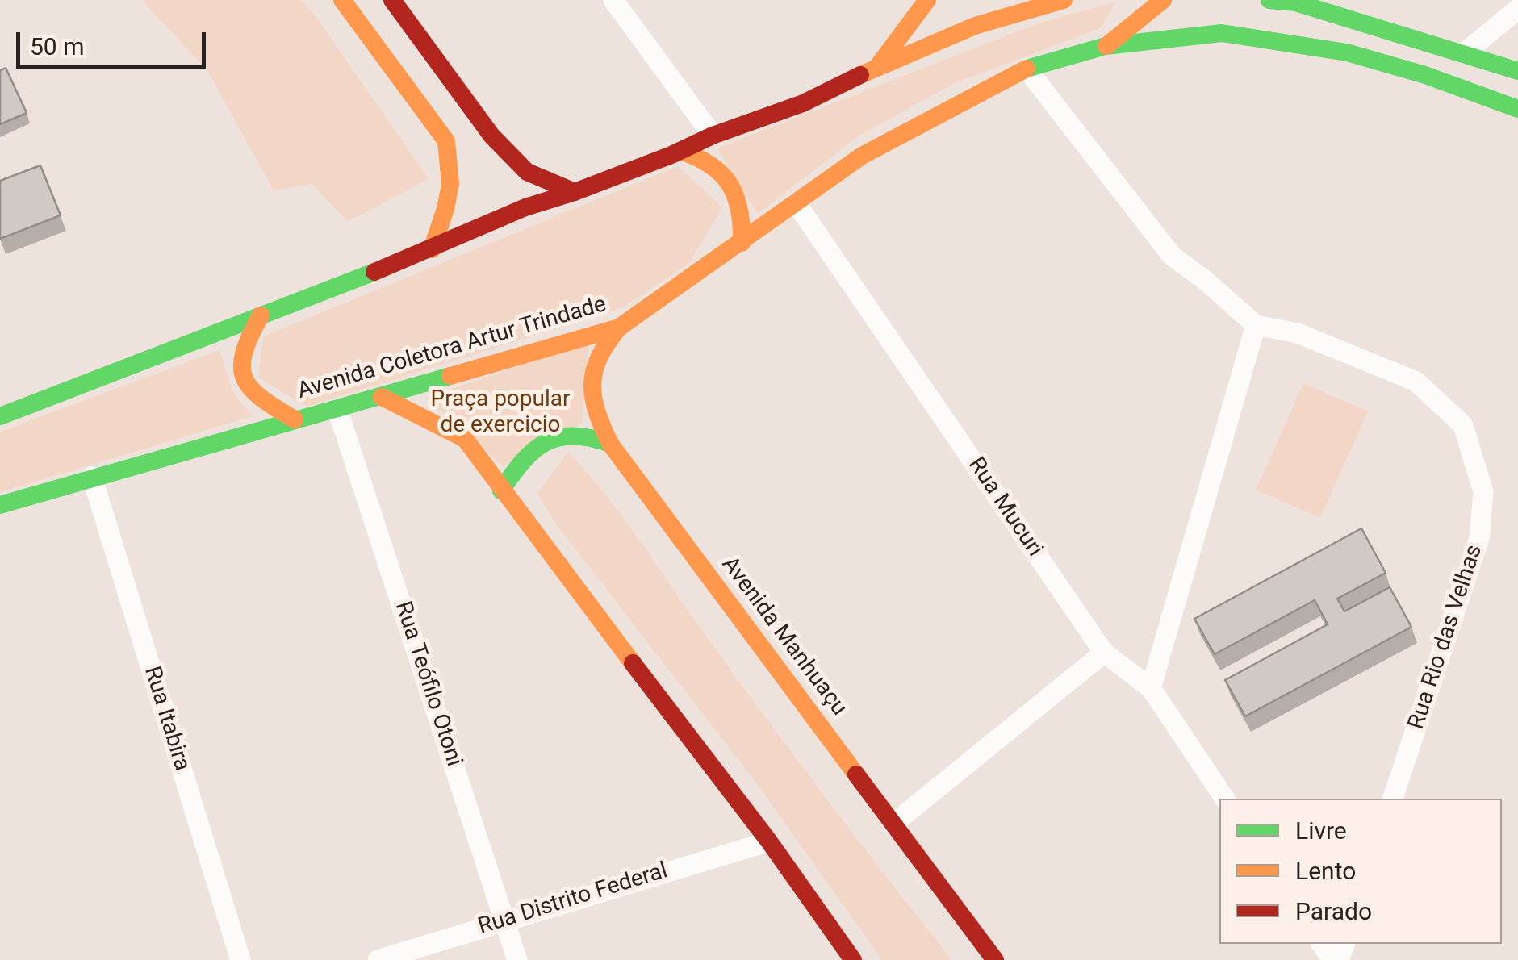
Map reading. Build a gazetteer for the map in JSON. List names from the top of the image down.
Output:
{
  "streets": {
    "main road": ["Avenida Coletora Artur Trindade", "Avenida Manhuaçu"],
    "street": [
      "Rua Mucuri",
      "Rua Rio das Velhas",
      "Rua Teófilo Otoni",
      "Rua Itabira",
      "Rua Distrito Federal"
    ]
  },
  "crossings": [
    ["Avenida Coletora Artur Trindade", "Rua Mucuri"],
    ["Avenida Coletora Artur Trindade", "Avenida Manhuaçu"],
    ["Avenida Coletora Artur Trindade", "Rua Teófilo Otoni"],
    ["Avenida Coletora Artur Trindade", "Rua Itabira"],
    ["Rua Teófilo Otoni", "Rua Distrito Federal"]
  ],
  "parks": ["Praça popular de exercicio"],
  "legend": ["Livre", "Lento", "Parado"],
  "scale_bar": "50 m"
}
